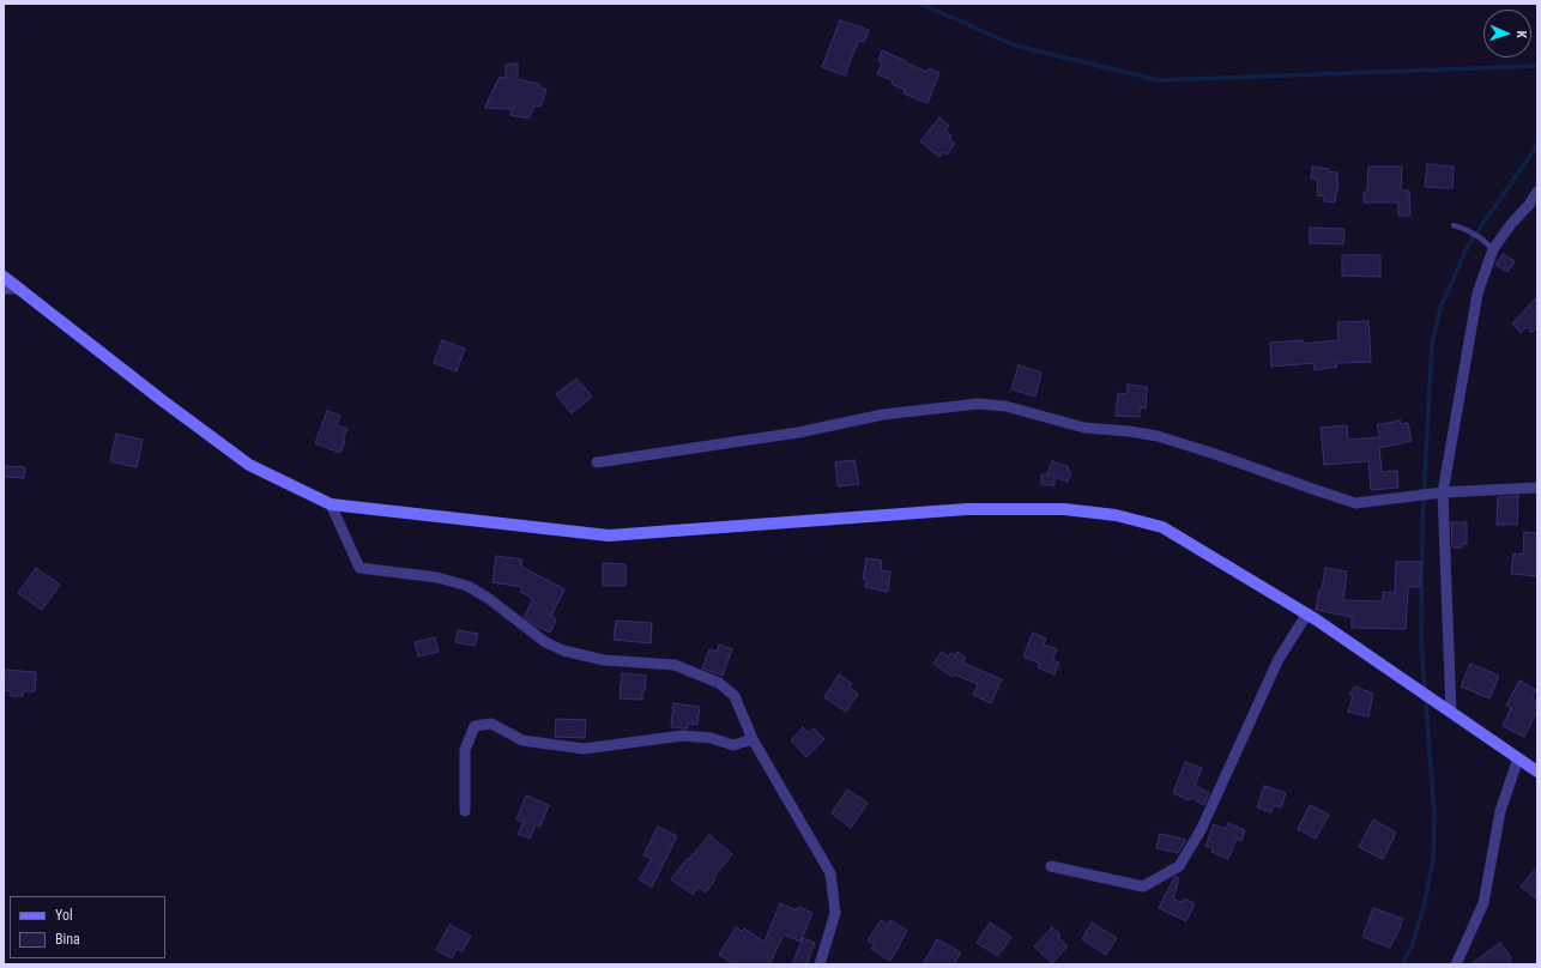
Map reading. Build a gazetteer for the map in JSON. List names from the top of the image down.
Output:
{
  "legend": ["Yol", "Bina"],
  "north": "right"
}
